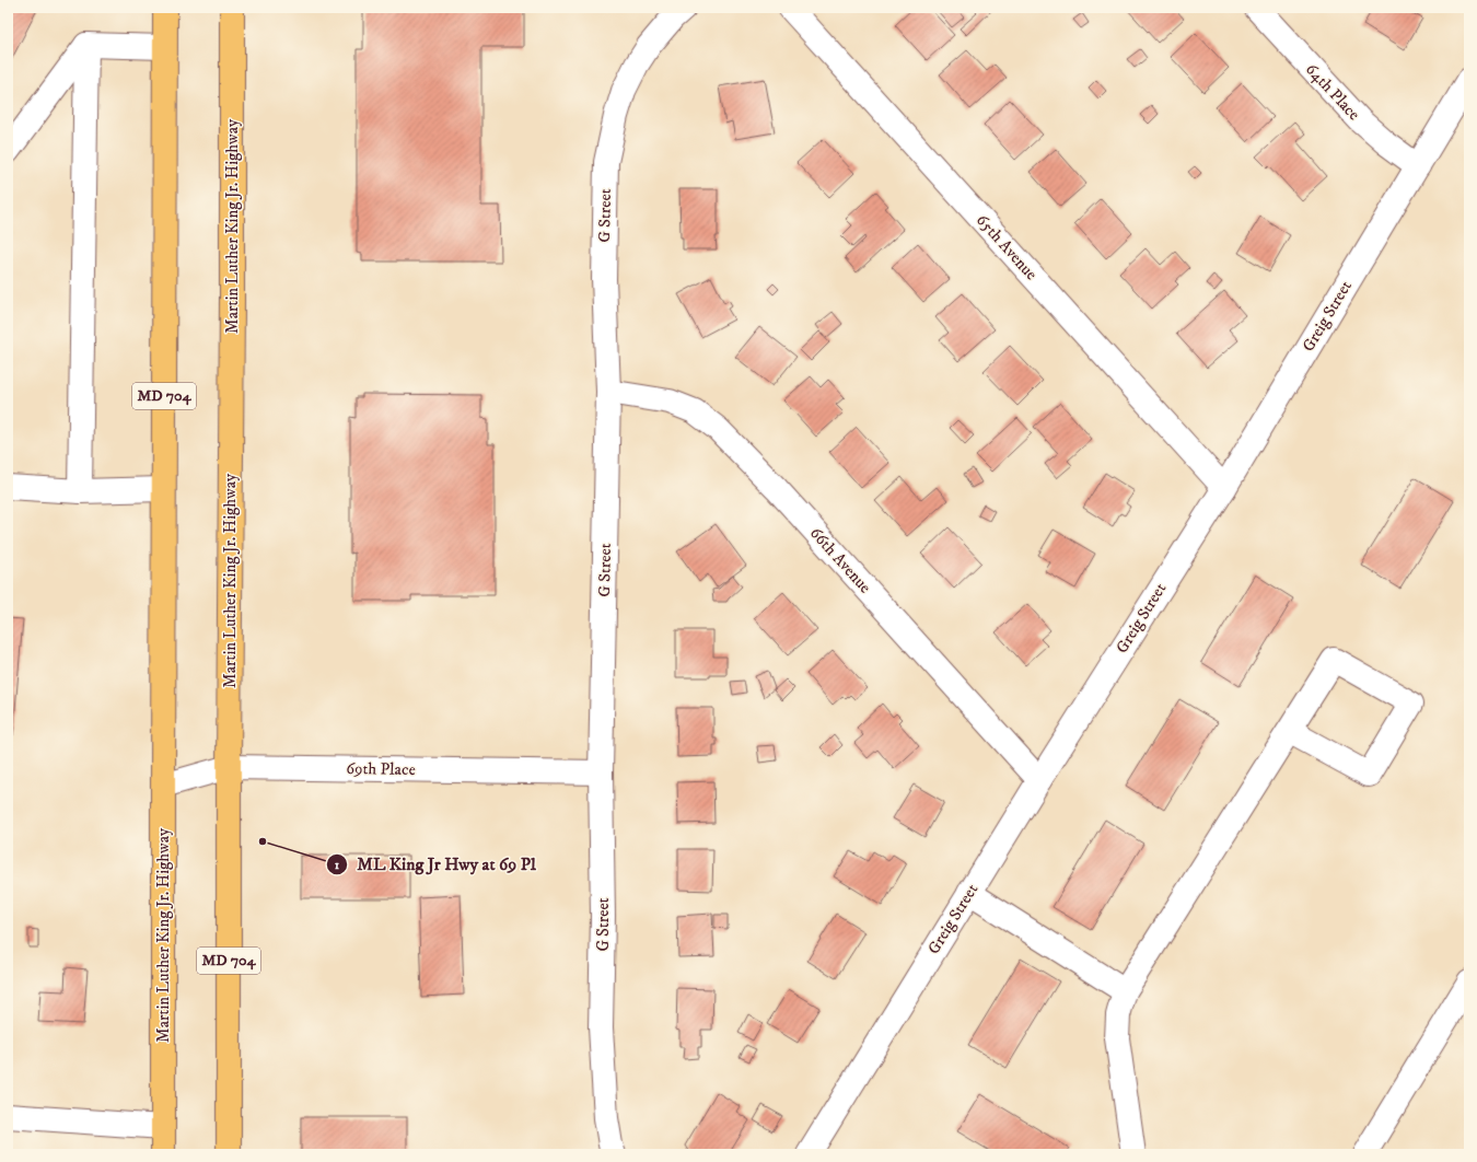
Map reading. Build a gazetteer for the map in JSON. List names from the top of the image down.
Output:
{
  "streets": {
    "main road": ["Martin Luther King Jr. Highway", "MD 704"],
    "street": [
      "64th Place",
      "G Street",
      "65th Avenue",
      "Greig Street",
      "66th Avenue",
      "69th Place"
    ]
  },
  "crossings": [
    ["64th Place", "Greig Street"],
    ["G Street", "66th Avenue"],
    ["G Street", "69th Place"],
    ["Martin Luther King Jr. Highway", "69th Place"],
    ["65th Avenue", "Greig Street"],
    ["Greig Street", "66th Avenue"]
  ],
  "places": ["ML King Jr Hwy at 69 Pl"]
}
